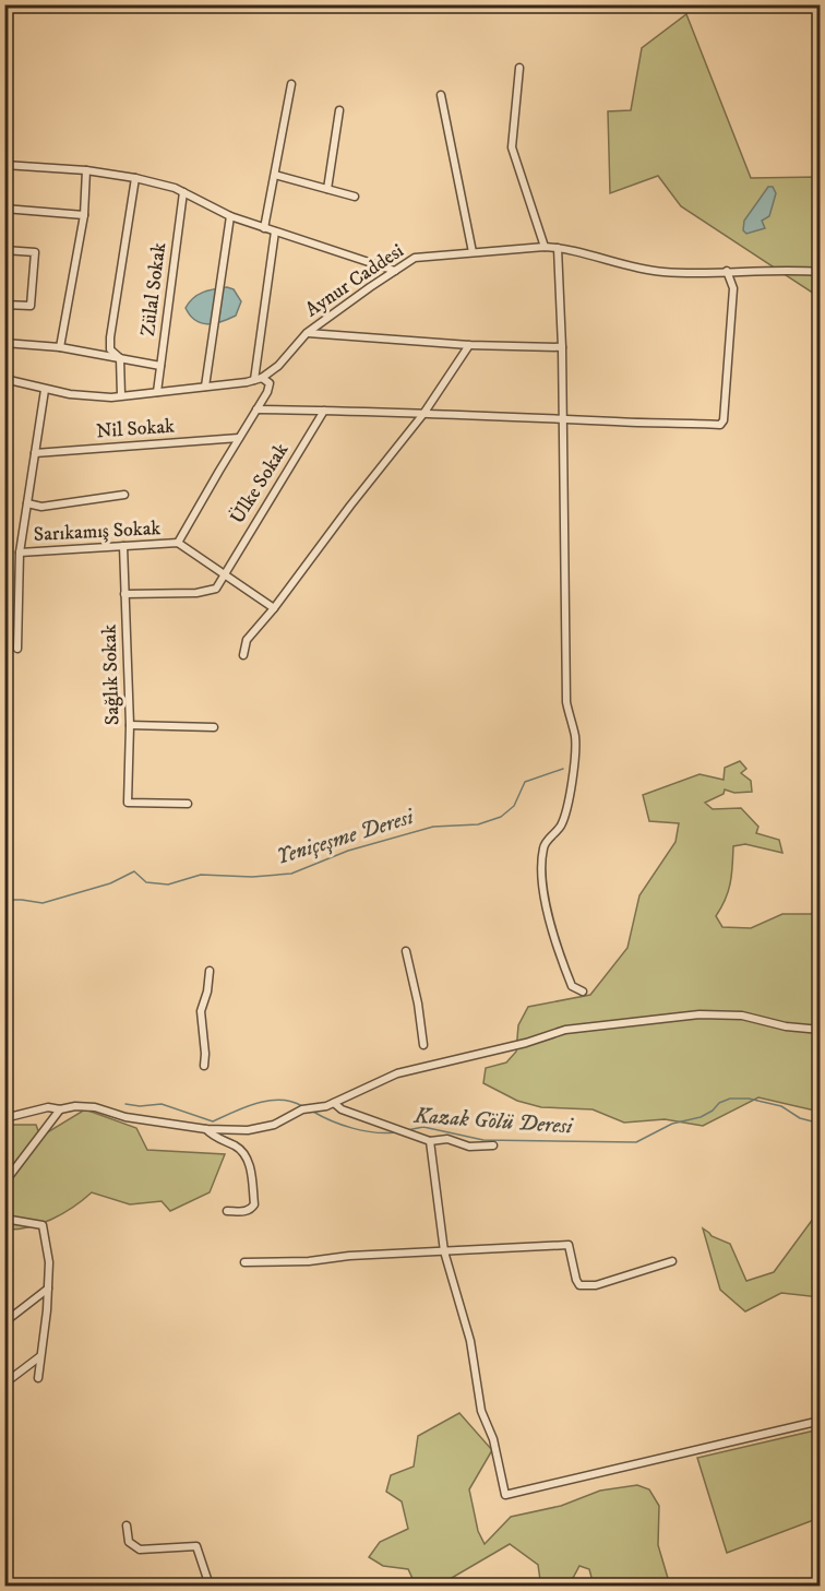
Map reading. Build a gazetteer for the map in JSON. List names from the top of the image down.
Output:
{
  "streets": {
    "street": [
      "Aynur Caddesi",
      "Zülal Sokak",
      "Nil Sokak",
      "Ülke Sokak",
      "Sarıkamış Sokak",
      "Sağlık Sokak"
    ]
  },
  "crossings": [
    ["Ülke Sokak", "Sarıkamış Sokak"],
    ["Sarıkamış Sokak", "Sağlık Sokak"]
  ],
  "water": ["Yeniçeşme Deresi", "Kazak Gölü Deresi"]
}
